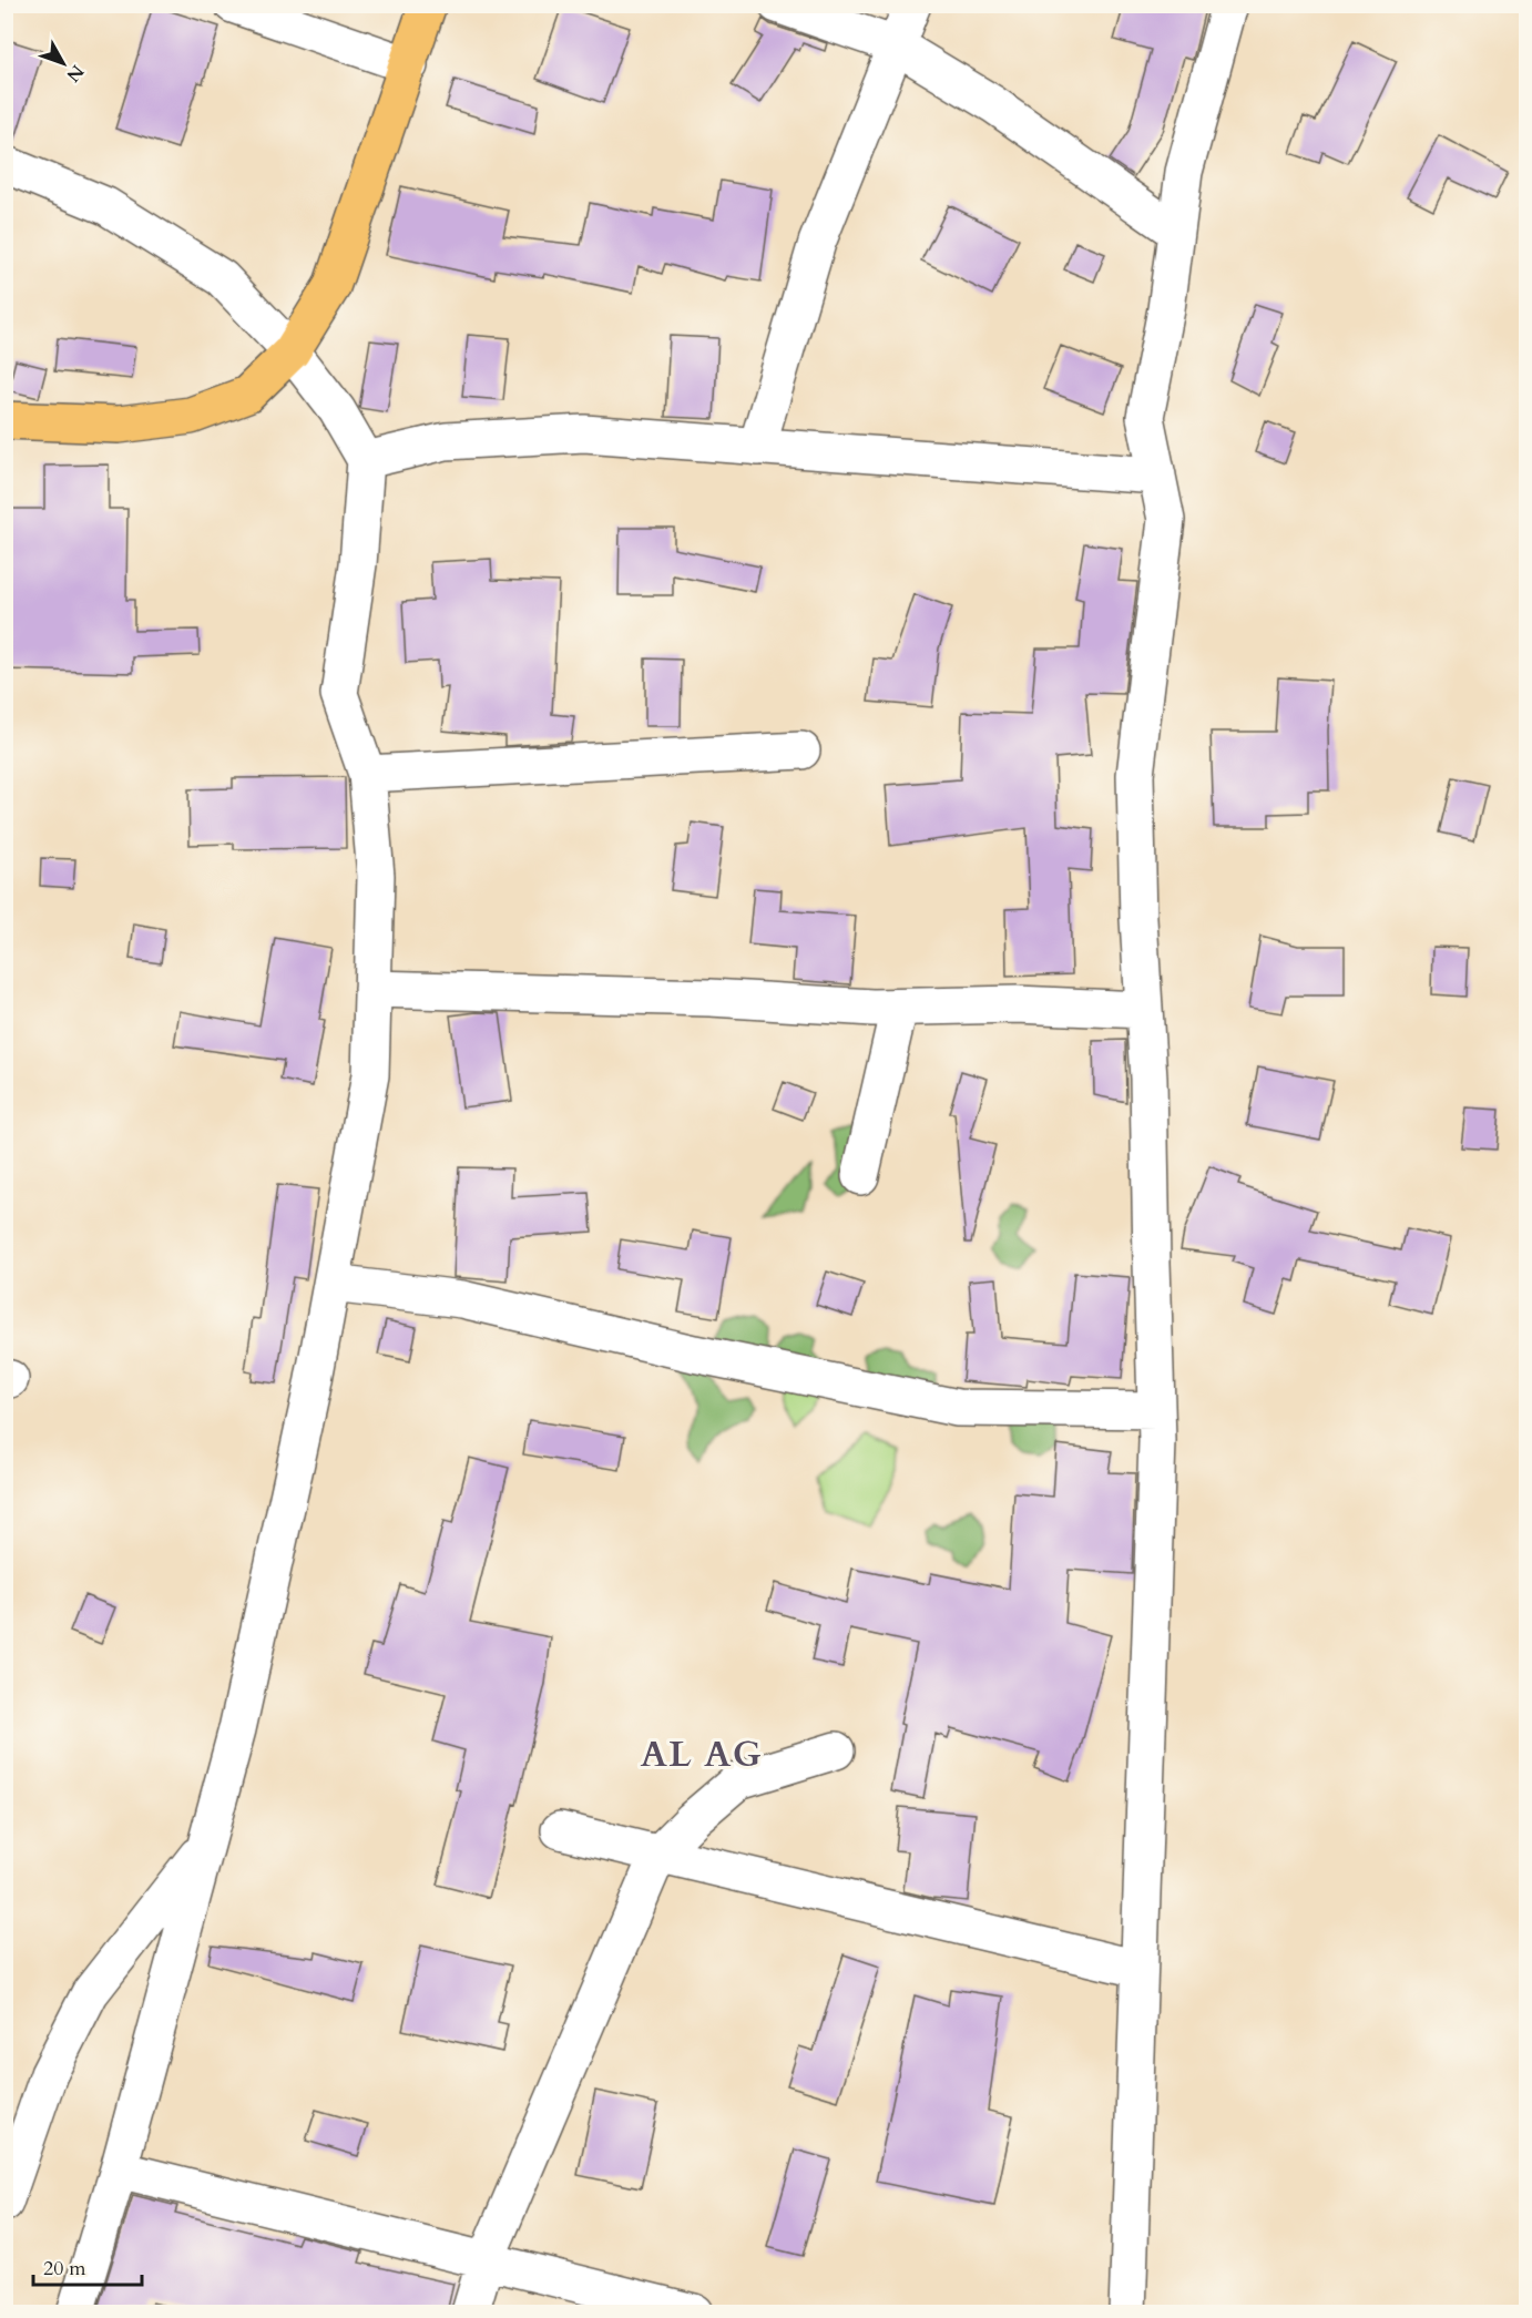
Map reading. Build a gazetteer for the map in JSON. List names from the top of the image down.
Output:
{
  "districts": ["AL AG"],
  "scale_bar": "20 m",
  "north": "bottom right"
}
